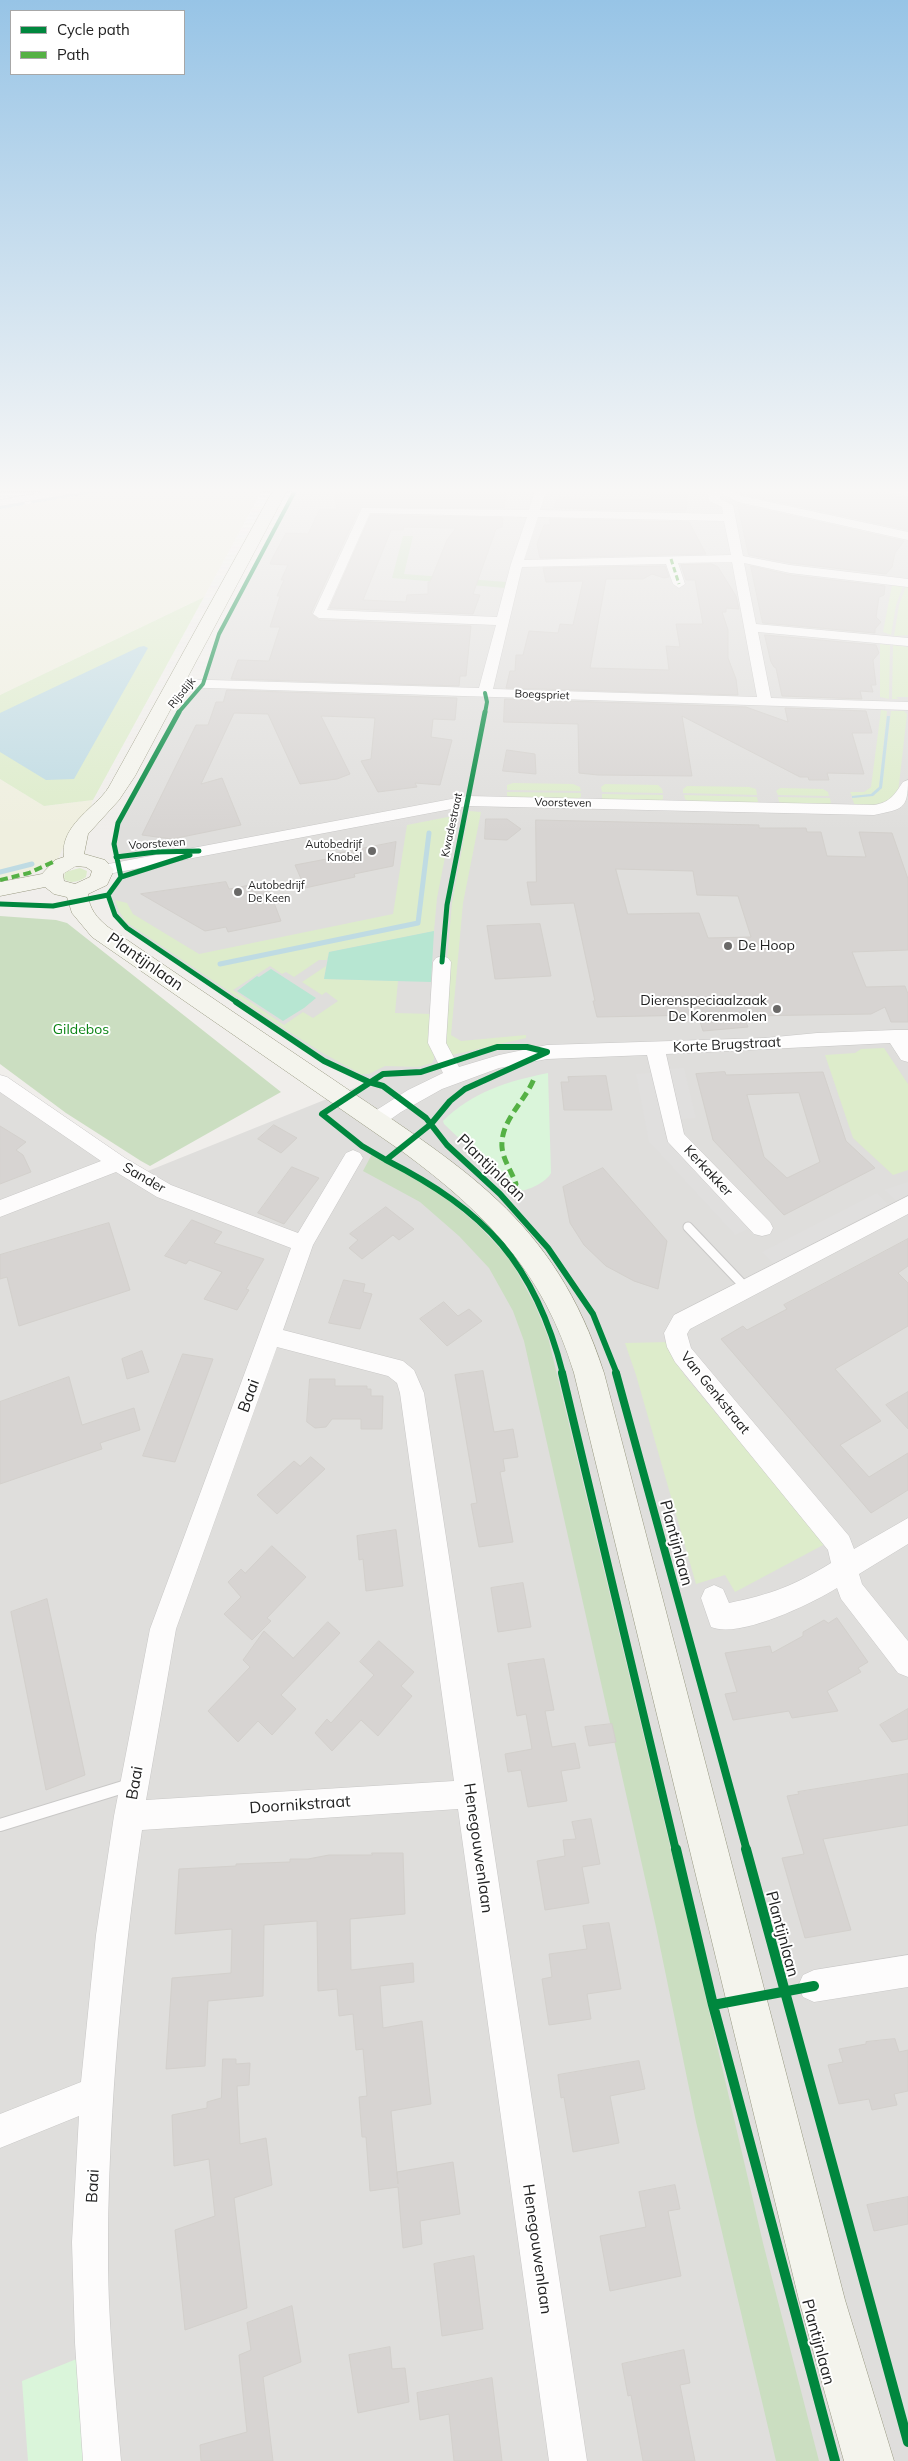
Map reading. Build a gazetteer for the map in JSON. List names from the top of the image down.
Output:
{
  "streets": {
    "main road": ["Rijsdijk", "Plantijnlaan"],
    "street": [
      "Boegspriet",
      "Voorsteven",
      "Korte Brugstraat",
      "Kerkakker",
      "Sander",
      "Van Genkstraat",
      "Baai",
      "Doornikstraat",
      "Henegouwenlaan"
    ],
    "cycle path": ["Kwadestraat"]
  },
  "crossings": [
    ["Rijsdijk", "Boegspriet"],
    ["Plantijnlaan", "Korte Brugstraat"],
    ["Korte Brugstraat", "Kerkakker"],
    ["Sander", "Baai"],
    ["Baai", "Doornikstraat"],
    ["Baai", "Henegouwenlaan"],
    ["Doornikstraat", "Henegouwenlaan"]
  ],
  "parks": ["Gildebos"],
  "places": [
    "Autobedrijf Knobel",
    "Autobedrijf De Keen",
    "De Hoop",
    "Dierenspeciaalzaak De Korenmolen"
  ],
  "legend": ["Cycle path", "Path"]
}
